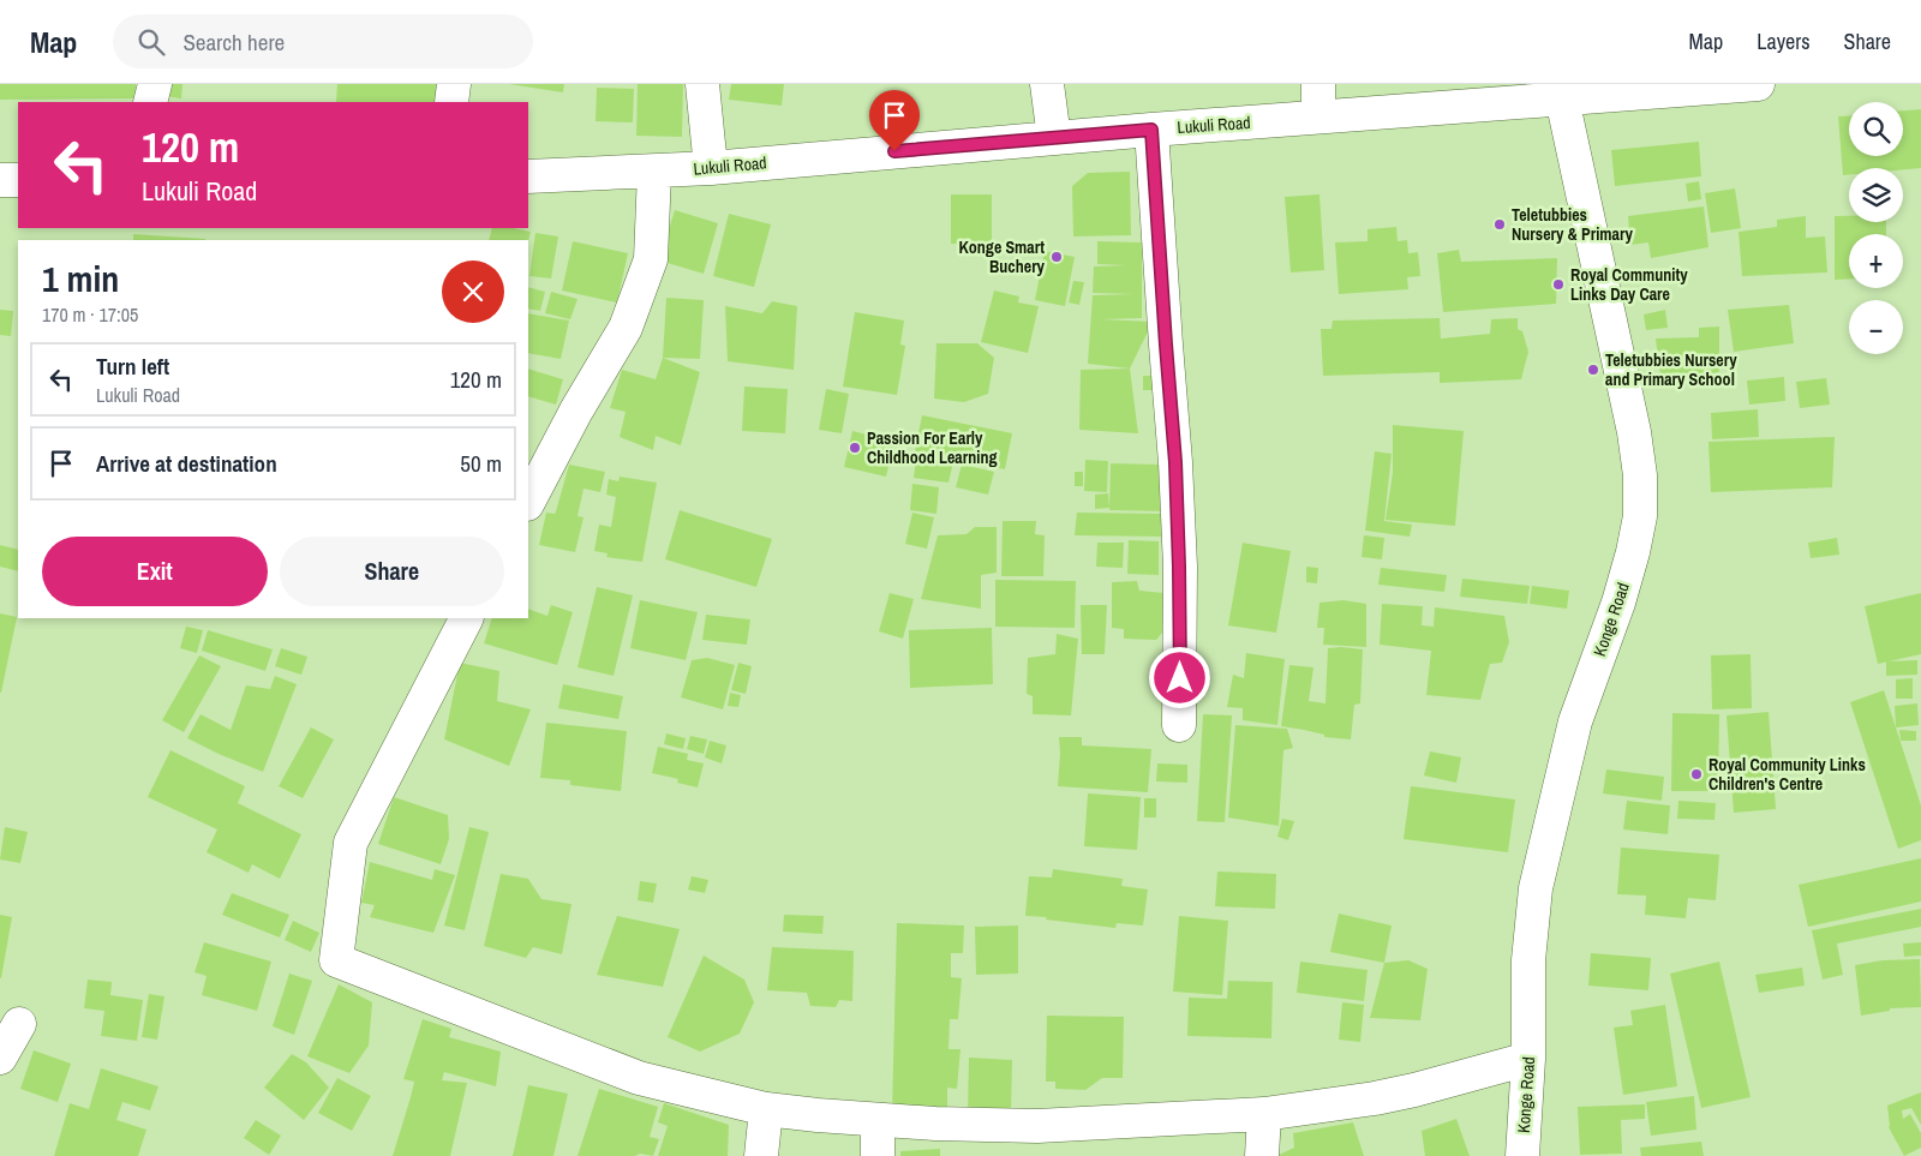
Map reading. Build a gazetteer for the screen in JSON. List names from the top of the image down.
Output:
{
  "streets": {
    "street": ["Lukuli Road", "Konge Road"]
  },
  "crossings": [
    ["Lukuli Road", "Konge Road"]
  ],
  "places": [
    "Teletubbies Nursery & Primary",
    "Konge Smart Buchery",
    "Royal Community Links Day Care",
    "Teletubbies Nursery and Primary School",
    "Passion For Early Childhood Learning",
    "Royal Community Links Children's Centre"
  ],
  "page": {
    "header": "Map",
    "search": "Search here",
    "nav": ["Map", "Layers", "Share"],
    "map_buttons": ["+", "−"],
    "turn": ["120 m", "Lukuli Road"],
    "heading": ["1 min", "170 m · 17:05"],
    "list": [
      {
        "name": "Turn left",
        "note": "Lukuli Road",
        "value": "120 m"
      },
      {
        "name": "Arrive at destination",
        "value": "50 m"
      }
    ],
    "buttons": ["Exit", "Share"]
  }
}
